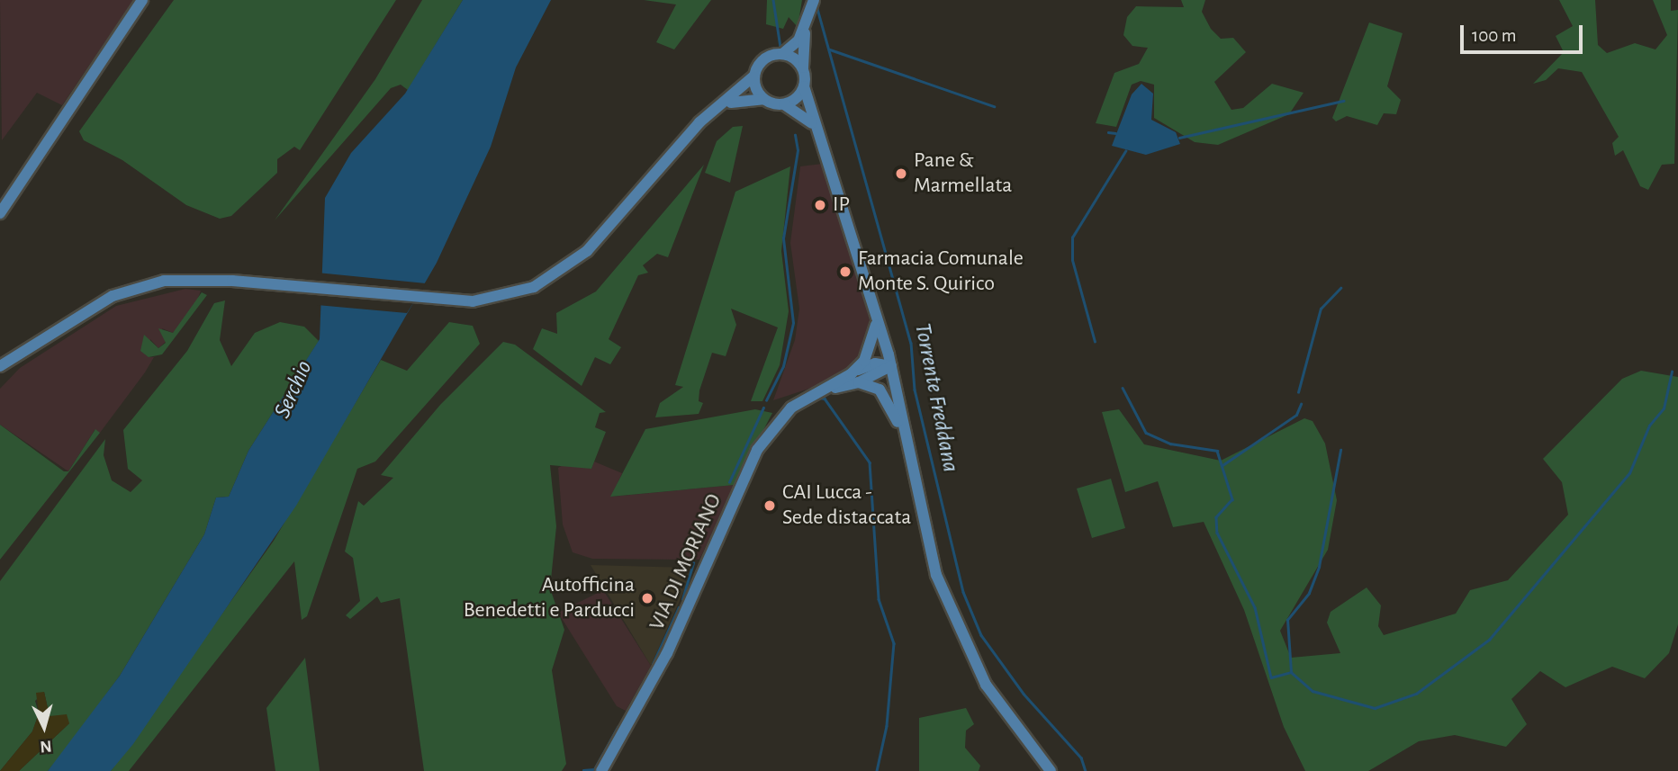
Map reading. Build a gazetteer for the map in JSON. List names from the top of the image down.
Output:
{
  "streets": {
    "main road": ["VIA DI MORIANO"]
  },
  "water": ["Serchio", "Torrente Freddana"],
  "places": [
    "Pane & Marmellata",
    "IP",
    "Farmacia Comunale Monte S. Quirico",
    "CAI Lucca - Sede distaccata",
    "Autofficina Benedetti e Parducci"
  ],
  "scale_bar": "100 m",
  "north": "bottom"
}
